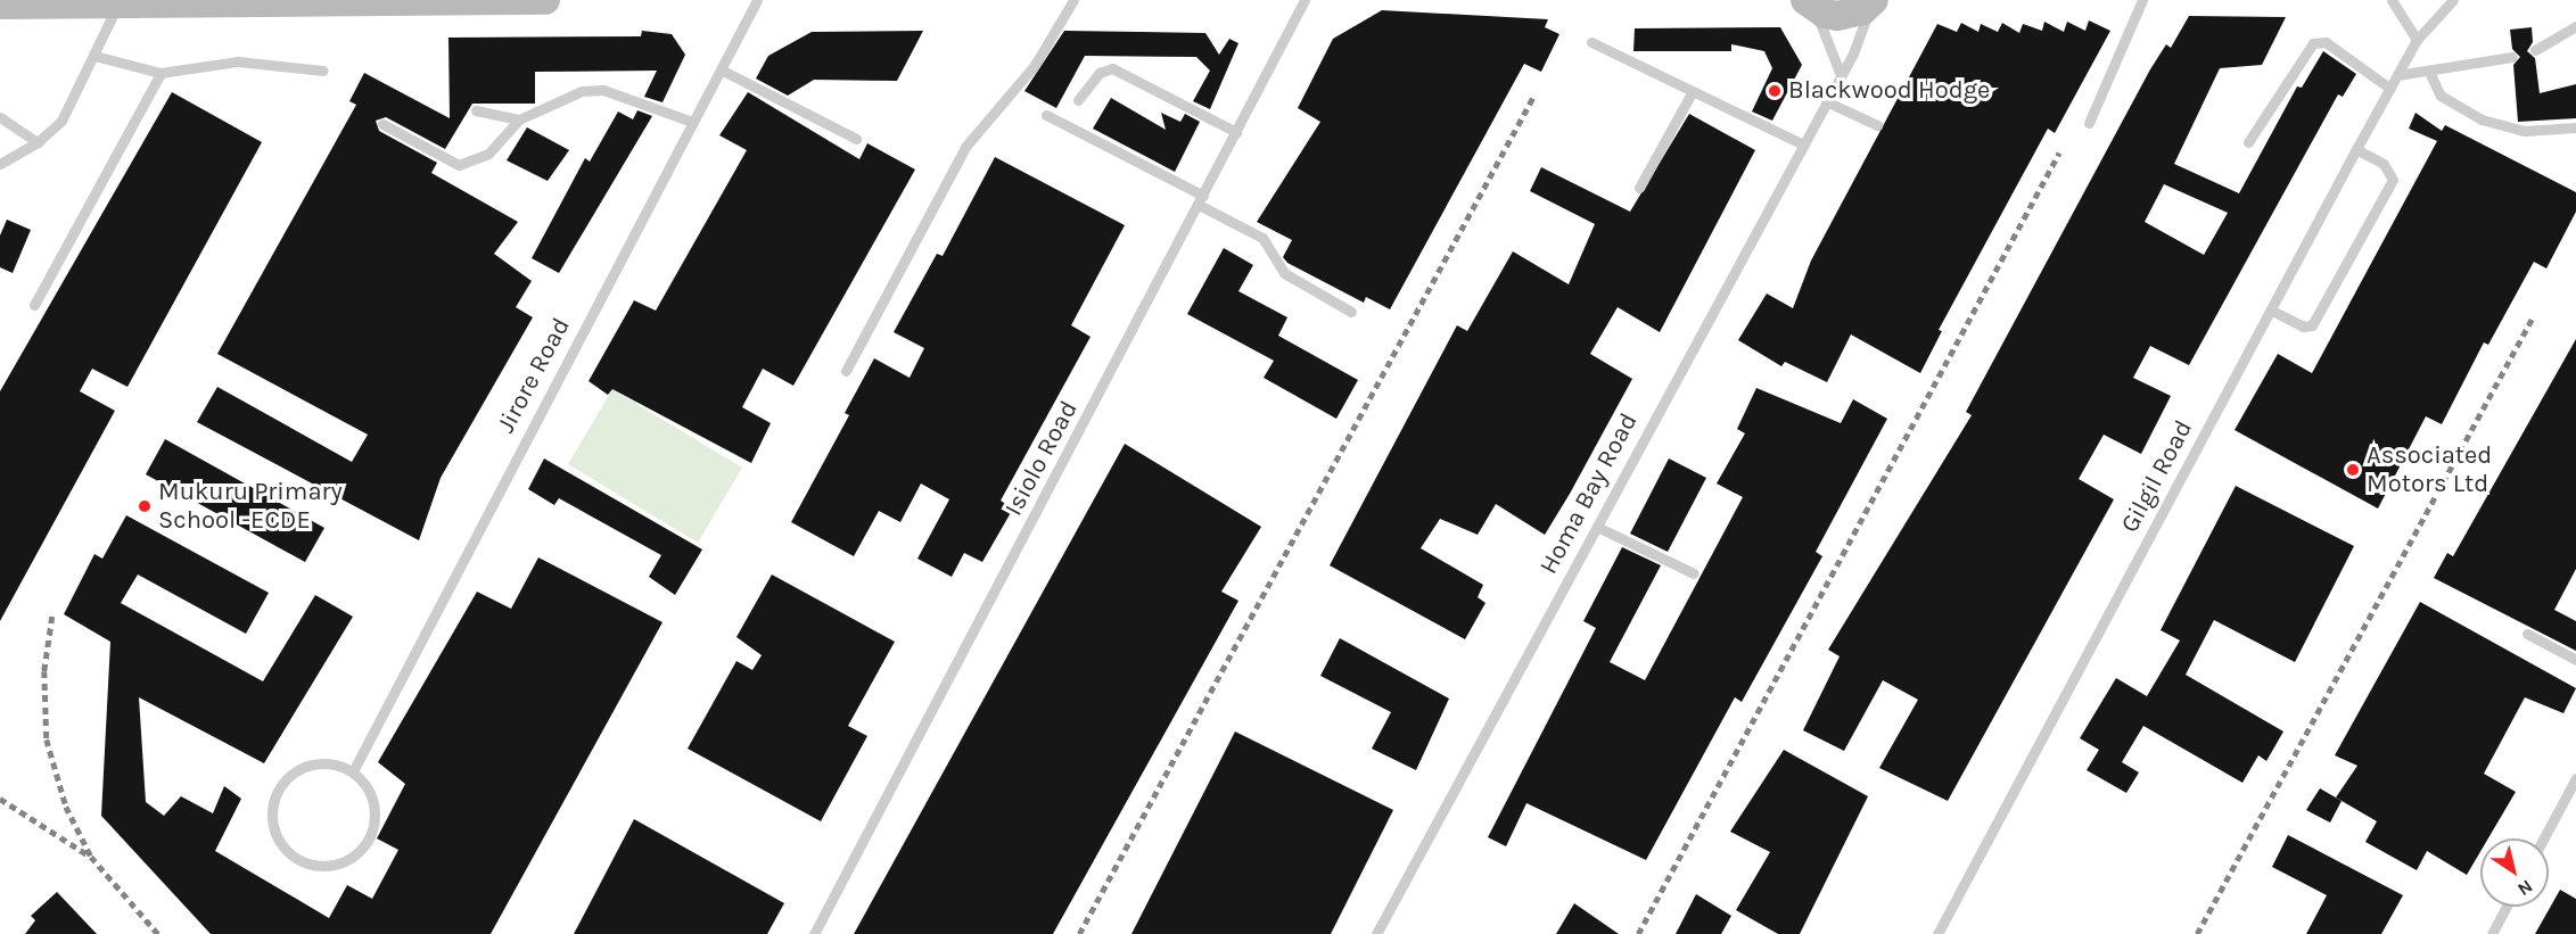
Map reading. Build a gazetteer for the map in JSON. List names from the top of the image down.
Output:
{
  "streets": {
    "lane": [
      "Jirore Road",
      "Isiolo Road",
      "Gilgil Road",
      "Homa Bay Road"
    ]
  },
  "places": ["Blackwood Hodge", "Associated Motors Ltd", "Mukuru Primary School -ECDE"],
  "north": "bottom right"
}
